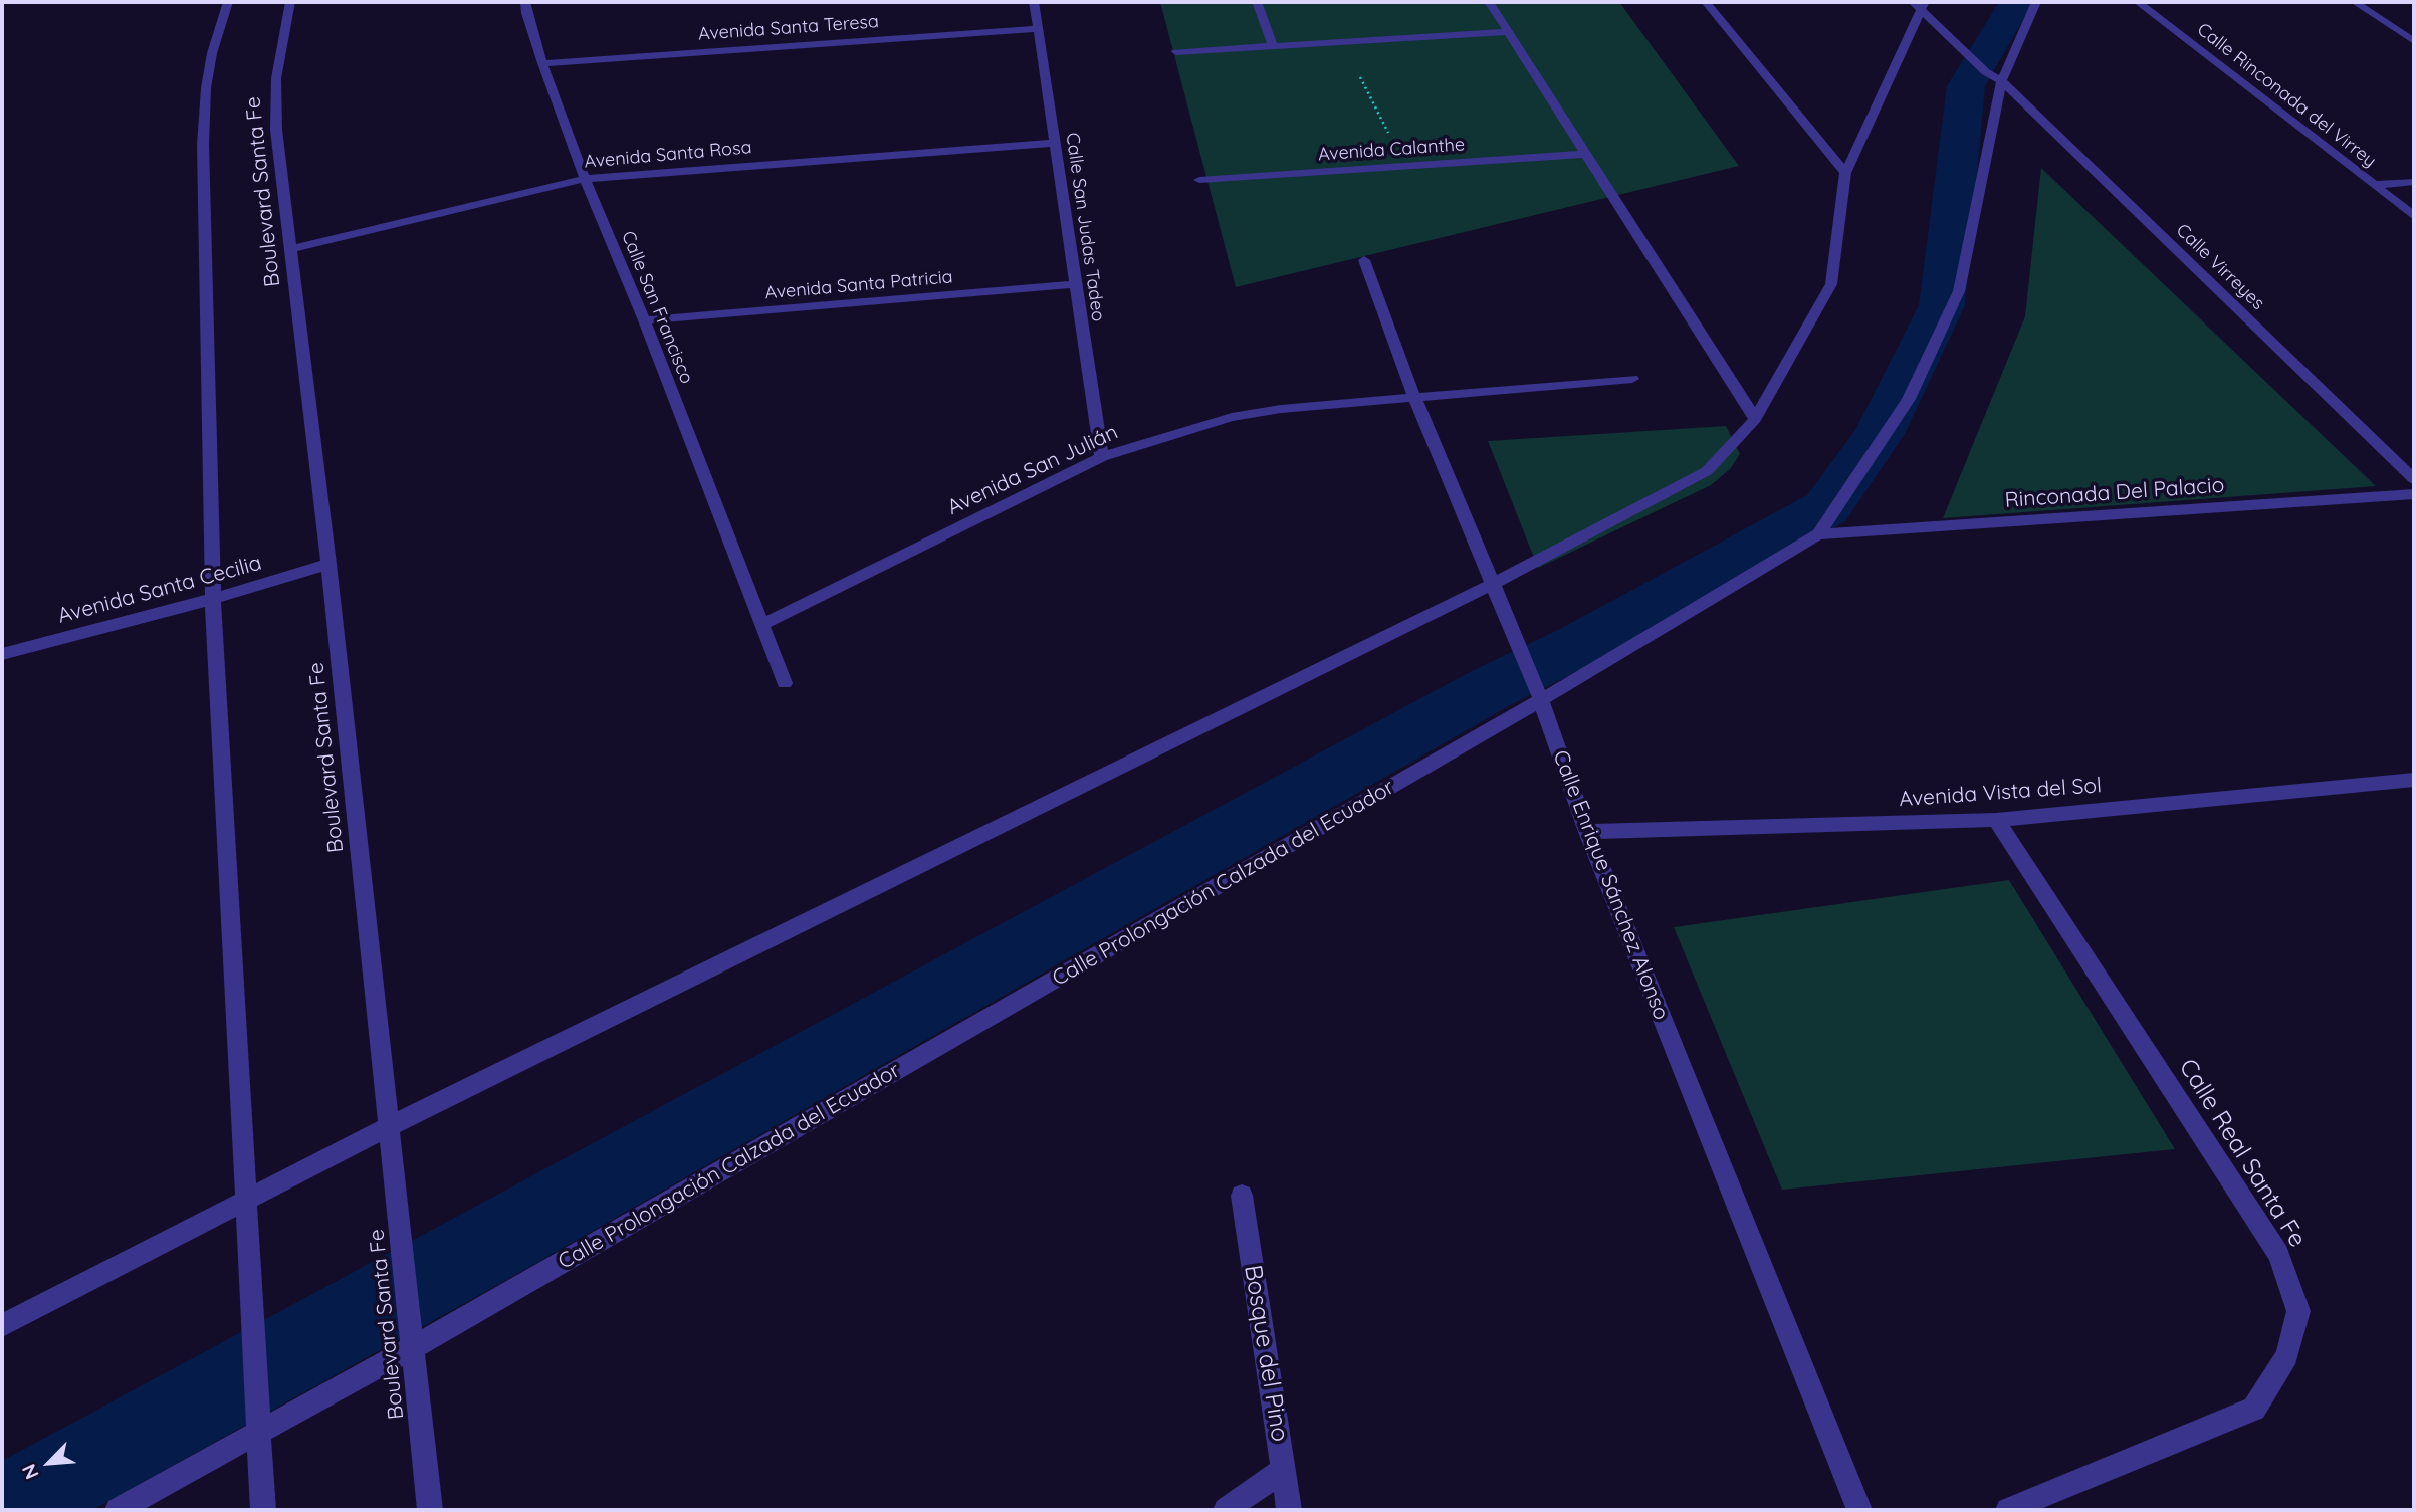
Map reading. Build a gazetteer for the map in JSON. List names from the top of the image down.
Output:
{
  "streets": {
    "street": [
      "Avenida Santa Teresa",
      "Calle Rinconada del Virrey",
      "Avenida Calanthe",
      "Avenida Santa Rosa",
      "Boulevard Santa Fe",
      "Calle San Judas Tadeo",
      "Calle Virreyes",
      "Avenida Santa Patricia",
      "Calle San Francisco",
      "Avenida San Julián",
      "Rinconada Del Palacio",
      "Avenida Santa Cecilia",
      "Avenida Vista del Sol",
      "Calle Prolongación Calzada del Ecuador",
      "Calle Enrique Sánchez Alonso",
      "Calle Real Santa Fe",
      "Bosque del Pino"
    ]
  },
  "crossings": [
    ["Avenida Santa Teresa", "Calle San Judas Tadeo"],
    ["Avenida Santa Teresa", "Calle San Francisco"],
    ["Avenida Santa Rosa", "Boulevard Santa Fe"],
    ["Avenida Santa Rosa", "Calle San Judas Tadeo"],
    ["Avenida Santa Rosa", "Calle San Francisco"],
    ["Boulevard Santa Fe", "Avenida Santa Cecilia"],
    ["Boulevard Santa Fe", "Calle Prolongación Calzada del Ecuador"],
    ["Calle San Judas Tadeo", "Avenida Santa Patricia"],
    ["Calle San Judas Tadeo", "Avenida San Julián"],
    ["Calle Virreyes", "Calle Prolongación Calzada del Ecuador"],
    ["Avenida Santa Patricia", "Calle San Francisco"],
    ["Calle San Francisco", "Avenida San Julián"],
    ["Avenida San Julián", "Calle Enrique Sánchez Alonso"],
    ["Rinconada Del Palacio", "Calle Prolongación Calzada del Ecuador"],
    ["Avenida Vista del Sol", "Calle Enrique Sánchez Alonso"],
    ["Avenida Vista del Sol", "Calle Real Santa Fe"],
    ["Calle Prolongación Calzada del Ecuador", "Calle Enrique Sánchez Alonso"]
  ],
  "north": "bottom left"
}
